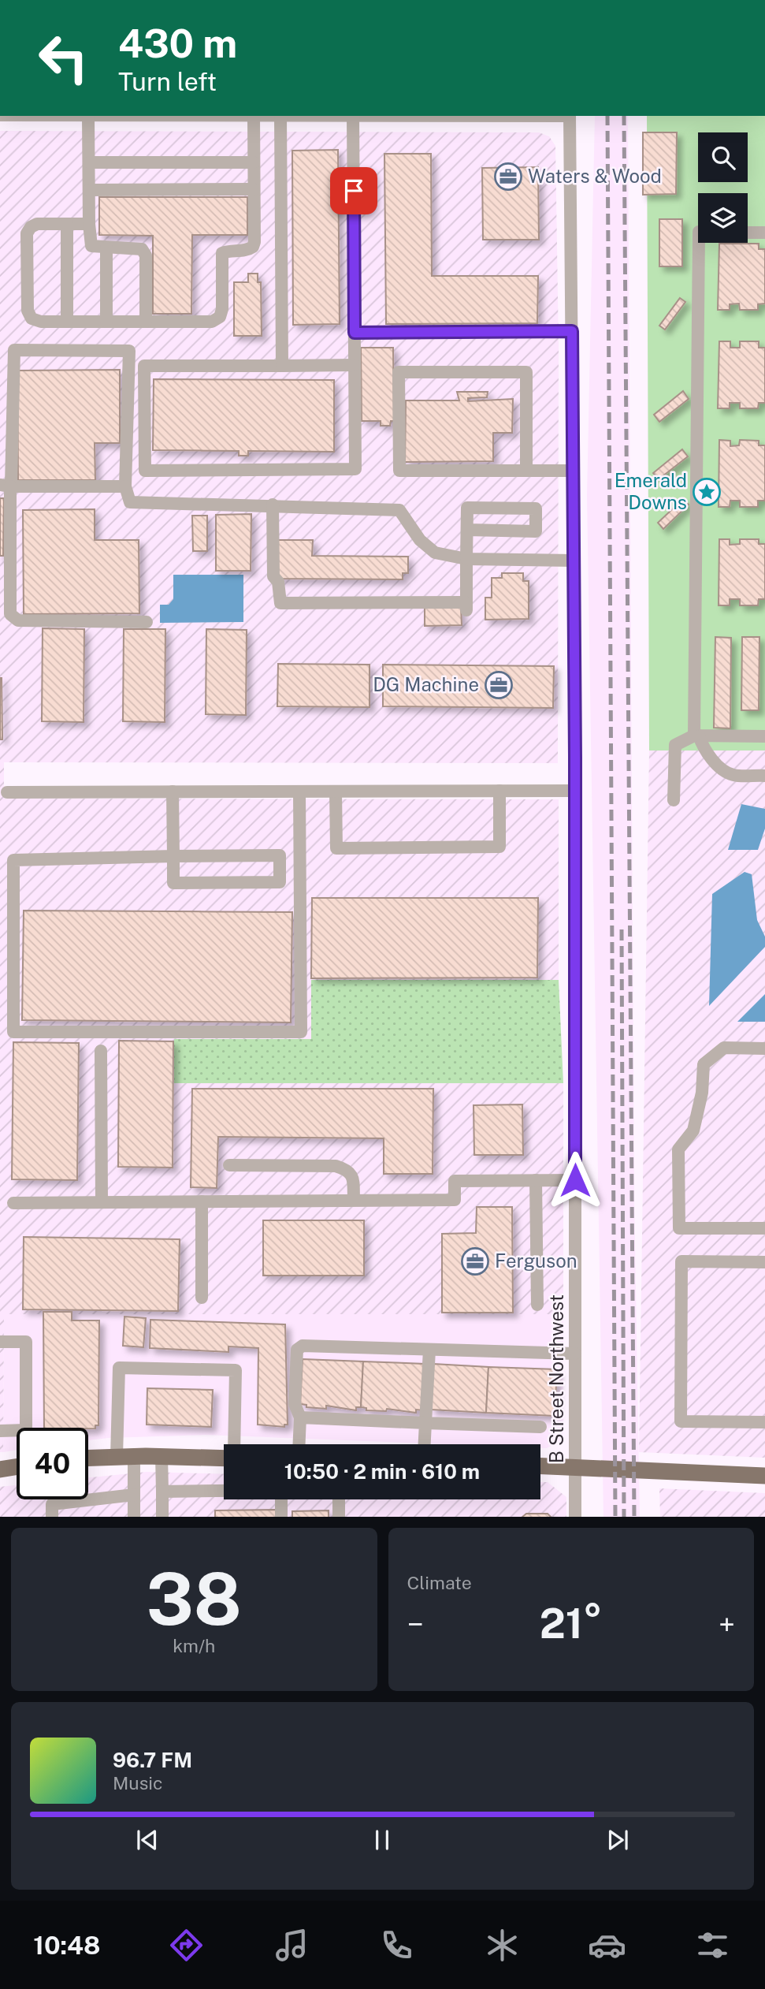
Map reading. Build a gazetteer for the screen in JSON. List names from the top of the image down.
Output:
{
  "streets": {
    "street": ["B Street Northwest"]
  },
  "places": {
    "office": ["Waters & Wood", "DG Machine", "Ferguson"],
    "place": ["Emerald Downs"]
  },
  "page": {
    "turn": ["430 m", "Turn left"],
    "limit": "40",
    "trip": "10:50 · 2 min · 610 m",
    "tile": [
      ["38", "km/h"],
      "Climate"
    ],
    "heat": ["−", "21°", "+"],
    "song": ["96.7 FM", "Music"],
    "tabs": "10:48"
  }
}
